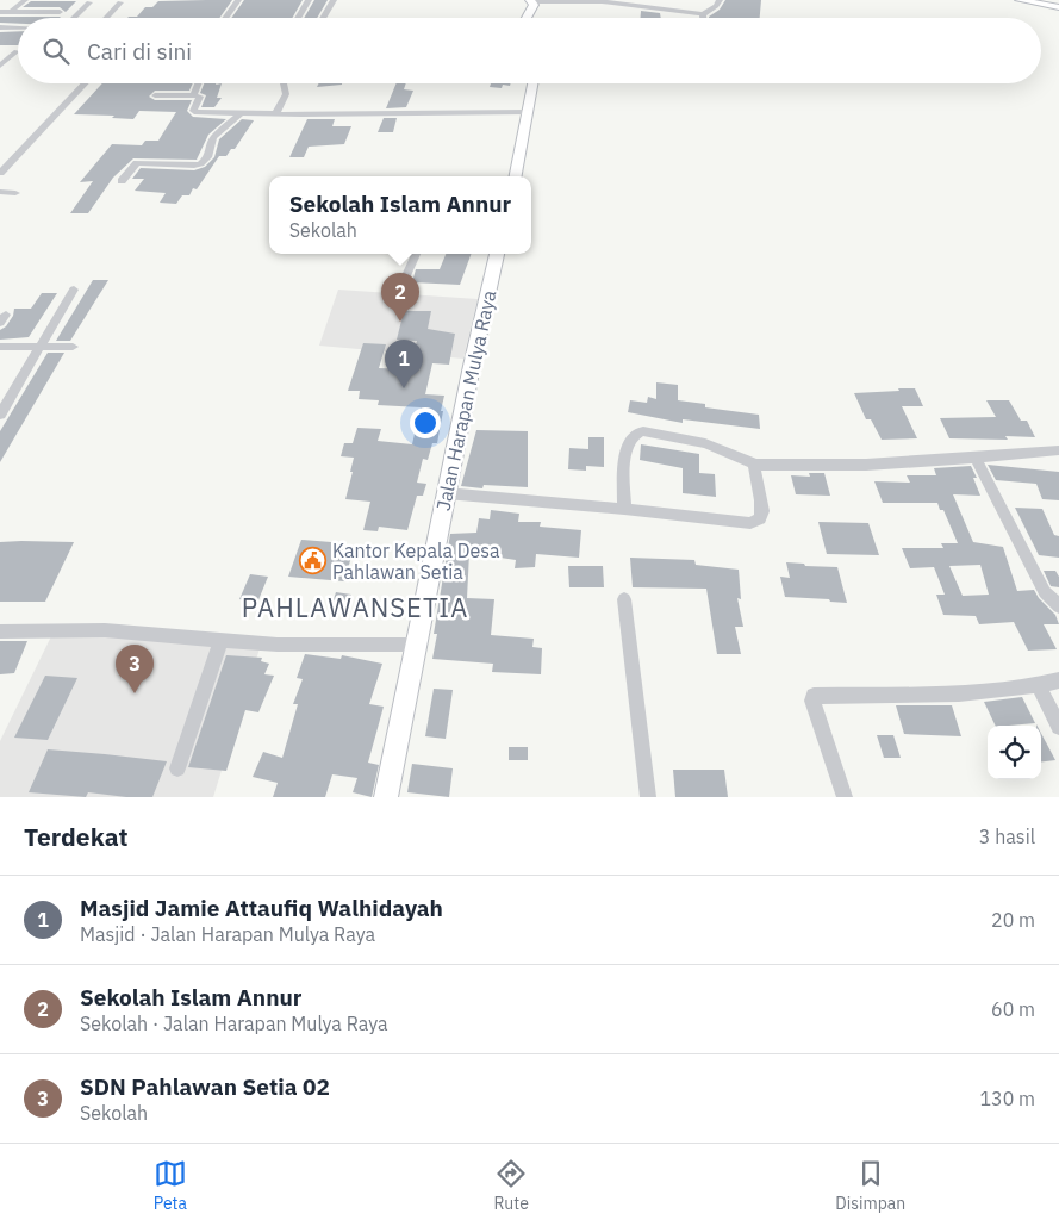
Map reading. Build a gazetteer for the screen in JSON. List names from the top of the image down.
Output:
{
  "streets": {
    "street": ["Jalan Harapan Mulya Raya"]
  },
  "districts": ["PAHLAWANSETIA"],
  "places": {
    "public building": ["Kantor Kepala Desa Pahlawan Setia"]
  },
  "page": {
    "search": "Cari di sini",
    "popup": ["Sekolah Islam Annur", "Sekolah"],
    "pins": ["2", "1", "3"],
    "heading": ["Terdekat", "3 hasil"],
    "list": [
      {
        "mark": "1",
        "name": "Masjid Jamie Attaufiq Walhidayah",
        "note": "Masjid · Jalan Harapan Mulya Raya",
        "value": "20 m"
      },
      {
        "mark": "2",
        "name": "Sekolah Islam Annur",
        "note": "Sekolah · Jalan Harapan Mulya Raya",
        "value": "60 m"
      },
      {
        "mark": "3",
        "name": "SDN Pahlawan Setia 02",
        "note": "Sekolah",
        "value": "130 m"
      }
    ],
    "nav": ["Peta", "Rute", "Disimpan"]
  }
}
